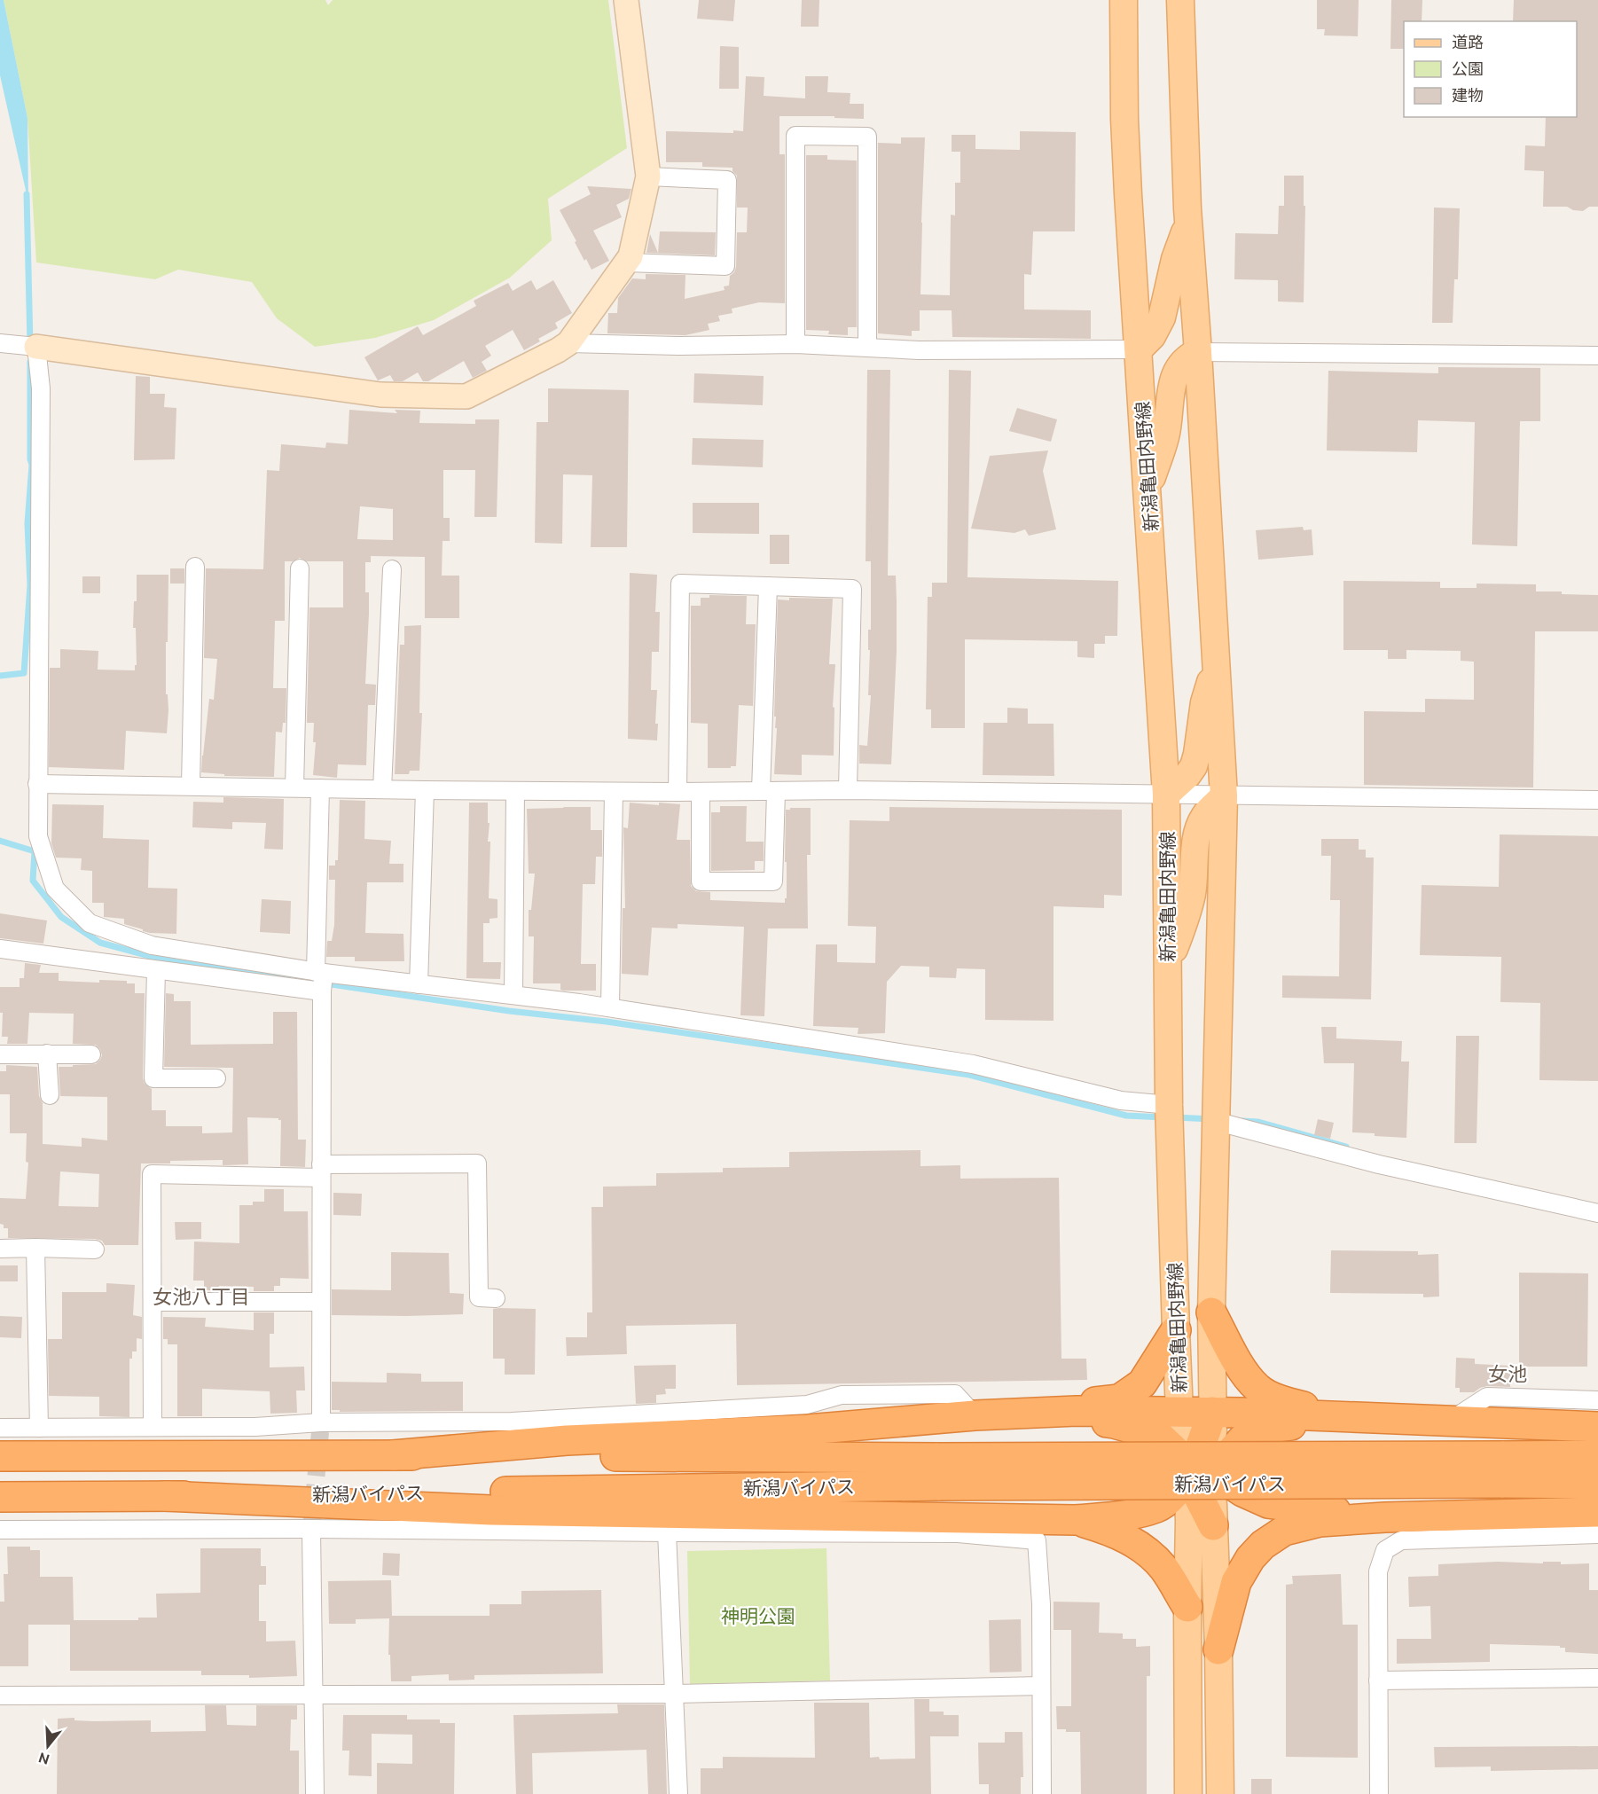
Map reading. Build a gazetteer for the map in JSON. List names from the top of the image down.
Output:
{
  "streets": {
    "highway": ["新潟バイパス"],
    "main road": ["新潟亀田内野線"]
  },
  "districts": ["女池八丁目", "女池"],
  "parks": ["神明公園"],
  "legend": ["道路", "公園", "建物"],
  "north": "bottom"
}
